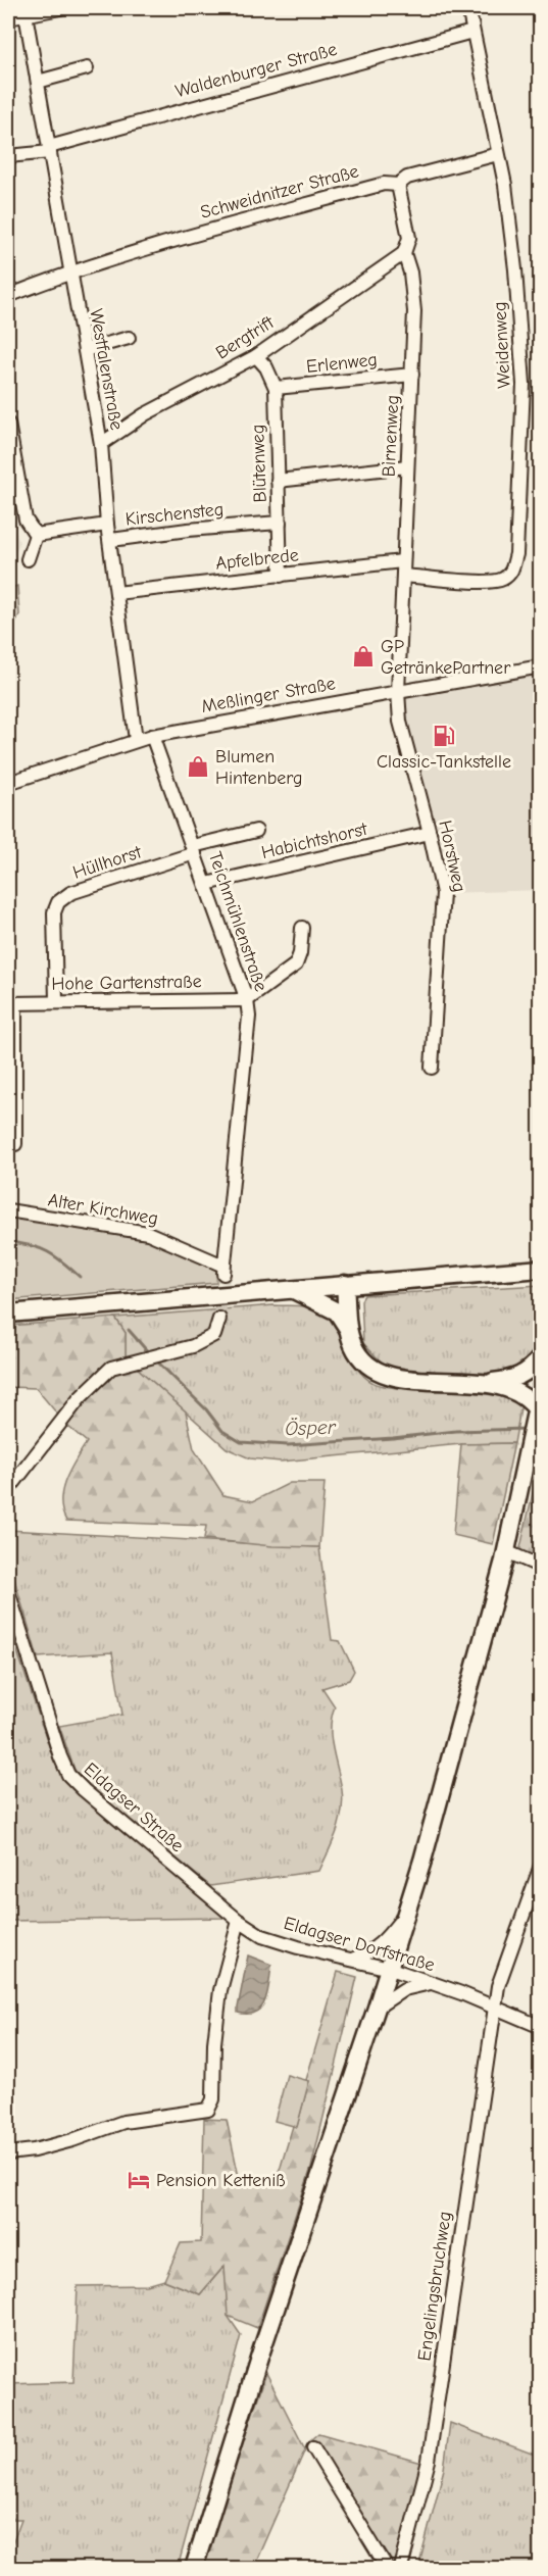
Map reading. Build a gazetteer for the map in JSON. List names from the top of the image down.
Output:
{
  "streets": {
    "street": [
      "Waldenburger Straße",
      "Schweidnitzer Straße",
      "Bergtrift",
      "Weidenweg",
      "Erlenweg",
      "Westfalenstraße",
      "Birnenweg",
      "Blütenweg",
      "Kirschensteg",
      "Apfelbrede",
      "Meßlinger Straße",
      "Habichtshorst",
      "Horstweg",
      "Hüllhorst",
      "Teichmühlenstraße",
      "Hohe Gartenstraße",
      "Alter Kirchweg",
      "Eldagser Straße",
      "Eldagser Dorfstraße",
      "Engelingsbruchweg"
    ]
  },
  "crossings": [
    ["Waldenburger Straße", "Weidenweg"],
    ["Waldenburger Straße", "Westfalenstraße"],
    ["Schweidnitzer Straße", "Weidenweg"],
    ["Schweidnitzer Straße", "Westfalenstraße"],
    ["Schweidnitzer Straße", "Birnenweg"],
    ["Bergtrift", "Westfalenstraße"],
    ["Bergtrift", "Birnenweg"],
    ["Bergtrift", "Blütenweg"],
    ["Weidenweg", "Birnenweg"],
    ["Erlenweg", "Birnenweg"],
    ["Erlenweg", "Blütenweg"],
    ["Westfalenstraße", "Kirschensteg"],
    ["Westfalenstraße", "Apfelbrede"],
    ["Westfalenstraße", "Meßlinger Straße"],
    ["Birnenweg", "Apfelbrede"],
    ["Birnenweg", "Meßlinger Straße"],
    ["Birnenweg", "Horstweg"],
    ["Blütenweg", "Kirschensteg"],
    ["Blütenweg", "Apfelbrede"],
    ["Meßlinger Straße", "Horstweg"],
    ["Meßlinger Straße", "Teichmühlenstraße"],
    ["Habichtshorst", "Horstweg"],
    ["Habichtshorst", "Teichmühlenstraße"],
    ["Hüllhorst", "Teichmühlenstraße"],
    ["Hüllhorst", "Hohe Gartenstraße"],
    ["Teichmühlenstraße", "Hohe Gartenstraße"],
    ["Teichmühlenstraße", "Alter Kirchweg"],
    ["Eldagser Straße", "Eldagser Dorfstraße"],
    ["Eldagser Dorfstraße", "Engelingsbruchweg"]
  ],
  "water": ["Ösper"],
  "places": {
    "shop": ["GP GetränkePartner", "Blumen Hintenberg"],
    "fuel station": ["Classic-Tankstelle"],
    "hotel": ["Pension Ketteniß"]
  }
}
